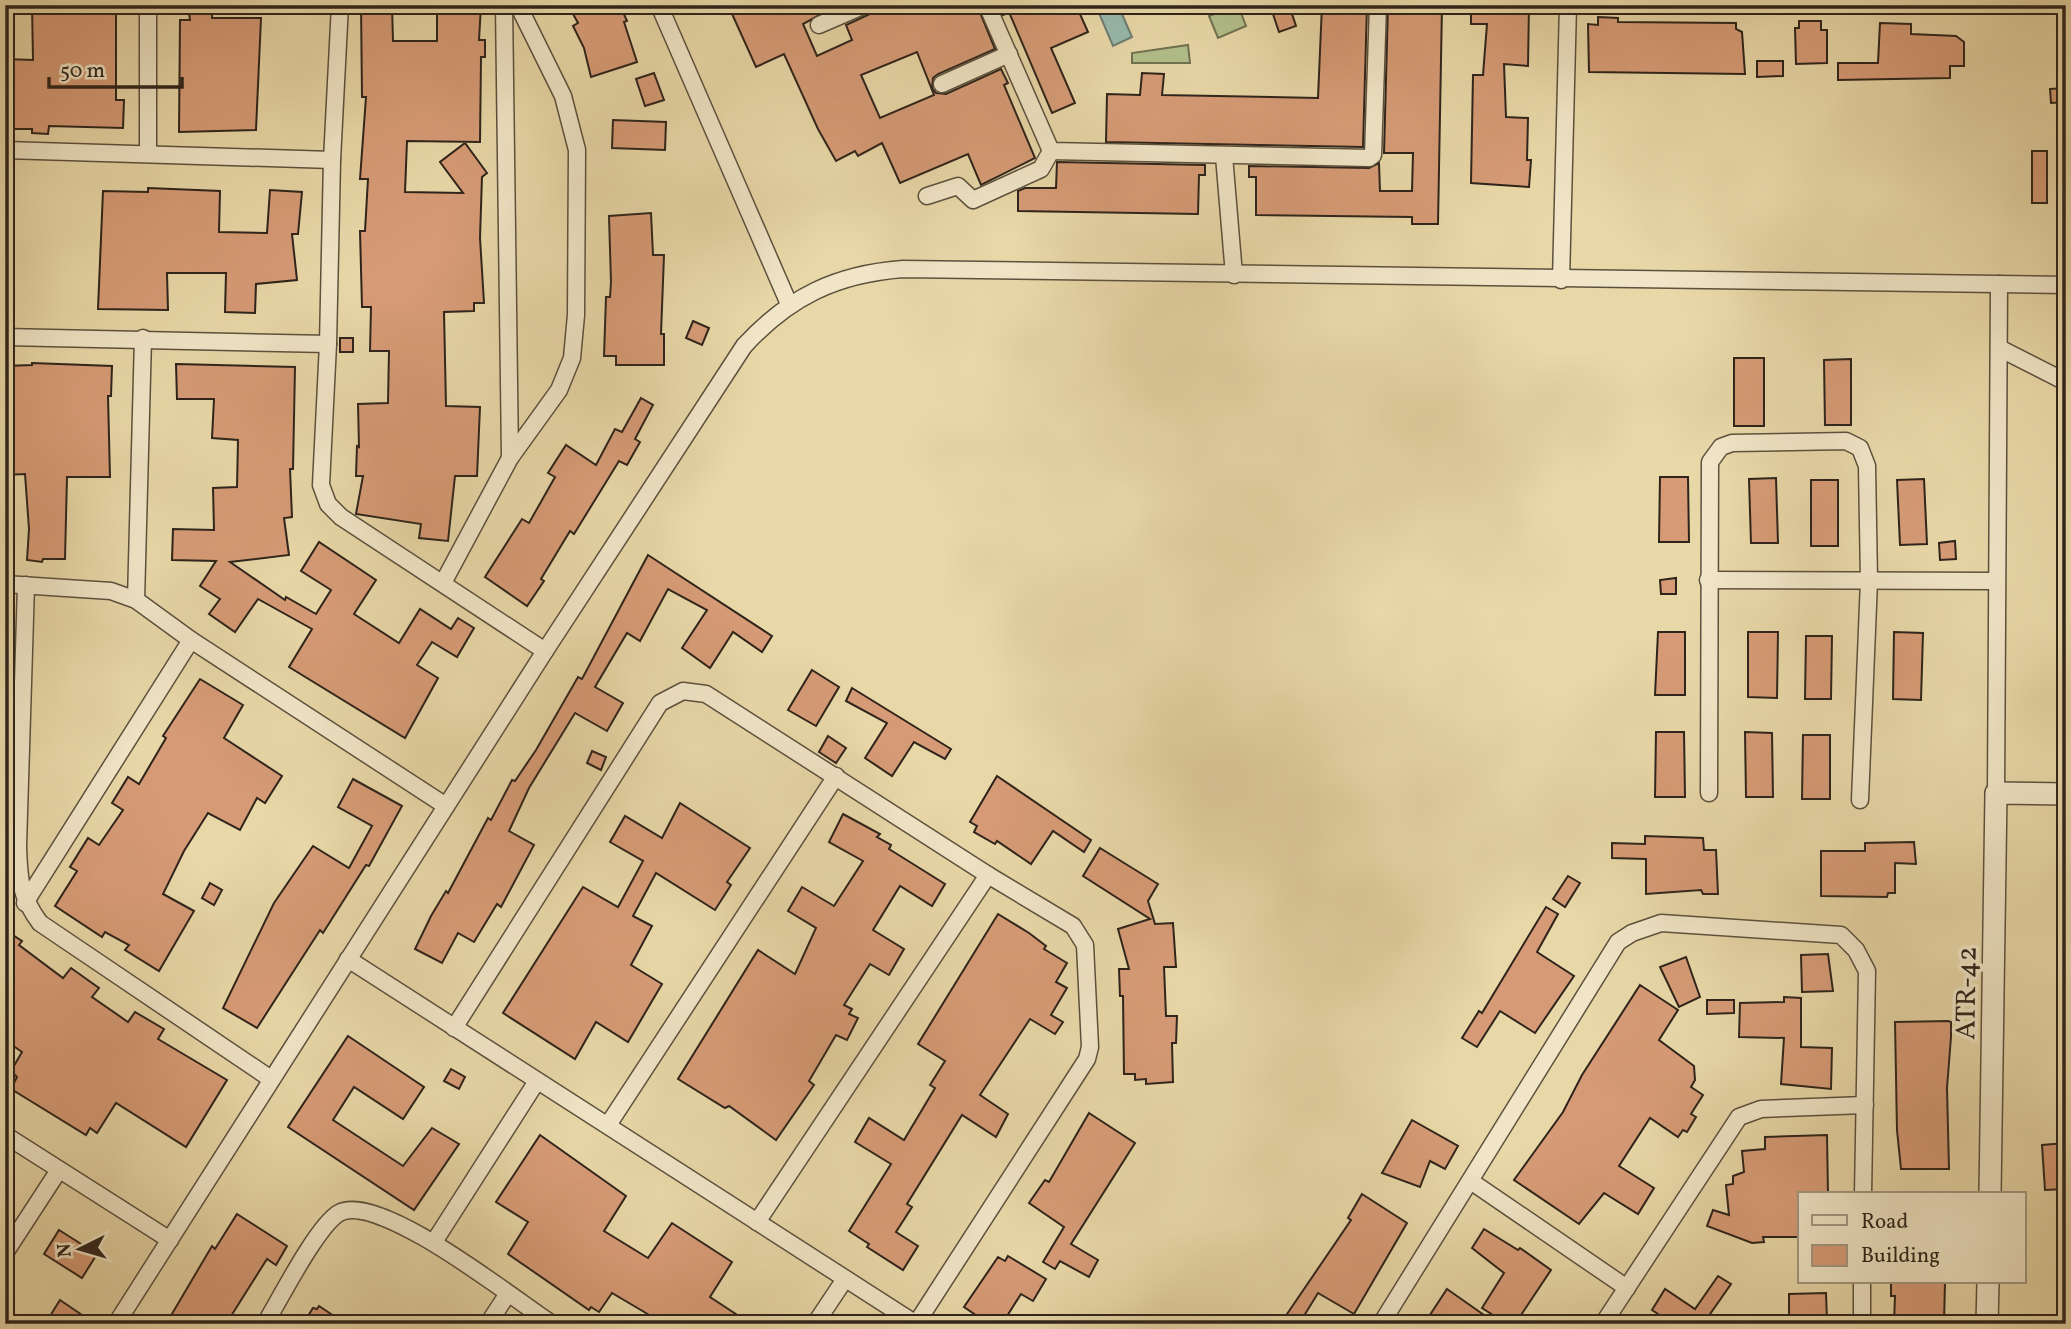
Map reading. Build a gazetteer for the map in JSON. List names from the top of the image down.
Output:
{
  "streets": {
    "street": ["ATR-42"]
  },
  "legend": ["Road", "Building"],
  "scale_bar": "50 m",
  "north": "left"
}
